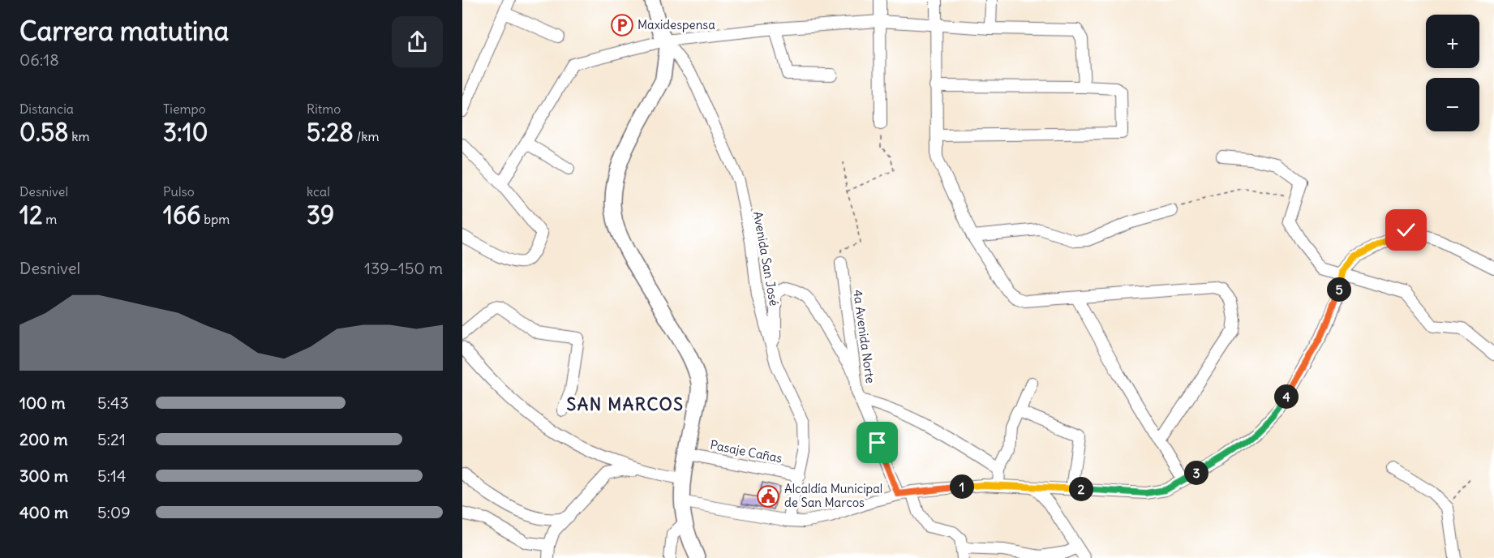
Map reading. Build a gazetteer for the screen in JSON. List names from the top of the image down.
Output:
{
  "streets": {
    "street": ["Avenida San José", "4a Avenida Norte", "Pasaje Cañas"]
  },
  "crossings": [
    ["Avenida San José", "Pasaje Cañas"]
  ],
  "districts": ["SAN MARCOS"],
  "places": {
    "parking": ["Maxidespensa"],
    "public building": ["Alcaldía Municipal de San Marcos"]
  },
  "page": {
    "heading": ["Carrera matutina", "06:18"],
    "map_buttons": ["+", "−"],
    "stats": [
      ["Distancia", "0.58 km"],
      ["Tiempo", "3:10"],
      ["Ritmo", "5:28 /km"],
      ["Desnivel", "12 m"],
      ["Pulso", "166 bpm"],
      ["kcal", "39"]
    ],
    "chart": ["Desnivel", "139–150 m"],
    "pins": [
      "5",
      "4",
      "3",
      "1",
      "2"
    ],
    "list": [
      {
        "name": "100 m",
        "note": "5:43"
      },
      {
        "name": "200 m",
        "note": "5:21"
      },
      {
        "name": "300 m",
        "note": "5:14"
      },
      {
        "name": "400 m",
        "note": "5:09"
      }
    ]
  }
}
